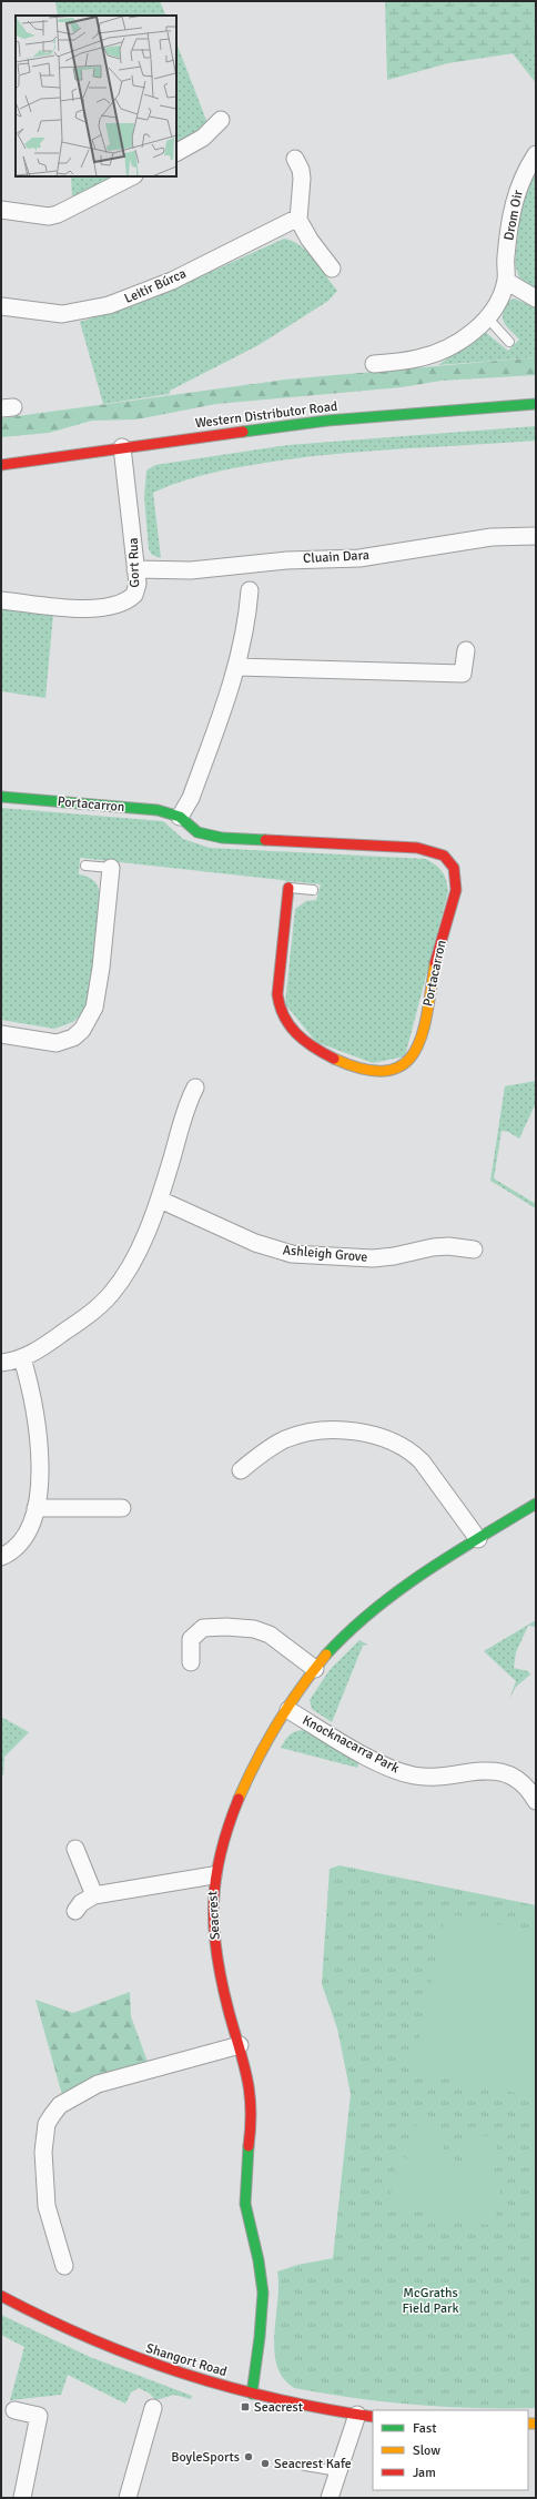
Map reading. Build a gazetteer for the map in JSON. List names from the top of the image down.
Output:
{
  "streets": {
    "street": [
      "Drom Oir",
      "Leitir Búrca",
      "Western Distributor Road",
      "Cluain Dara",
      "Gort Rua",
      "Portacarron",
      "Ashleigh Grove",
      "Knocknacarra Park",
      "Seacrest",
      "Shangort Road"
    ]
  },
  "crossings": [
    ["Western Distributor Road", "Gort Rua"],
    ["Cluain Dara", "Gort Rua"],
    ["Knocknacarra Park", "Seacrest"],
    ["Seacrest", "Shangort Road"]
  ],
  "parks": ["McGraths Field Park"],
  "places": {
    "transit": ["Seacrest"],
    "other": ["BoyleSports", "Seacrest Kafe"]
  },
  "legend": ["Fast", "Slow", "Jam"]
}
